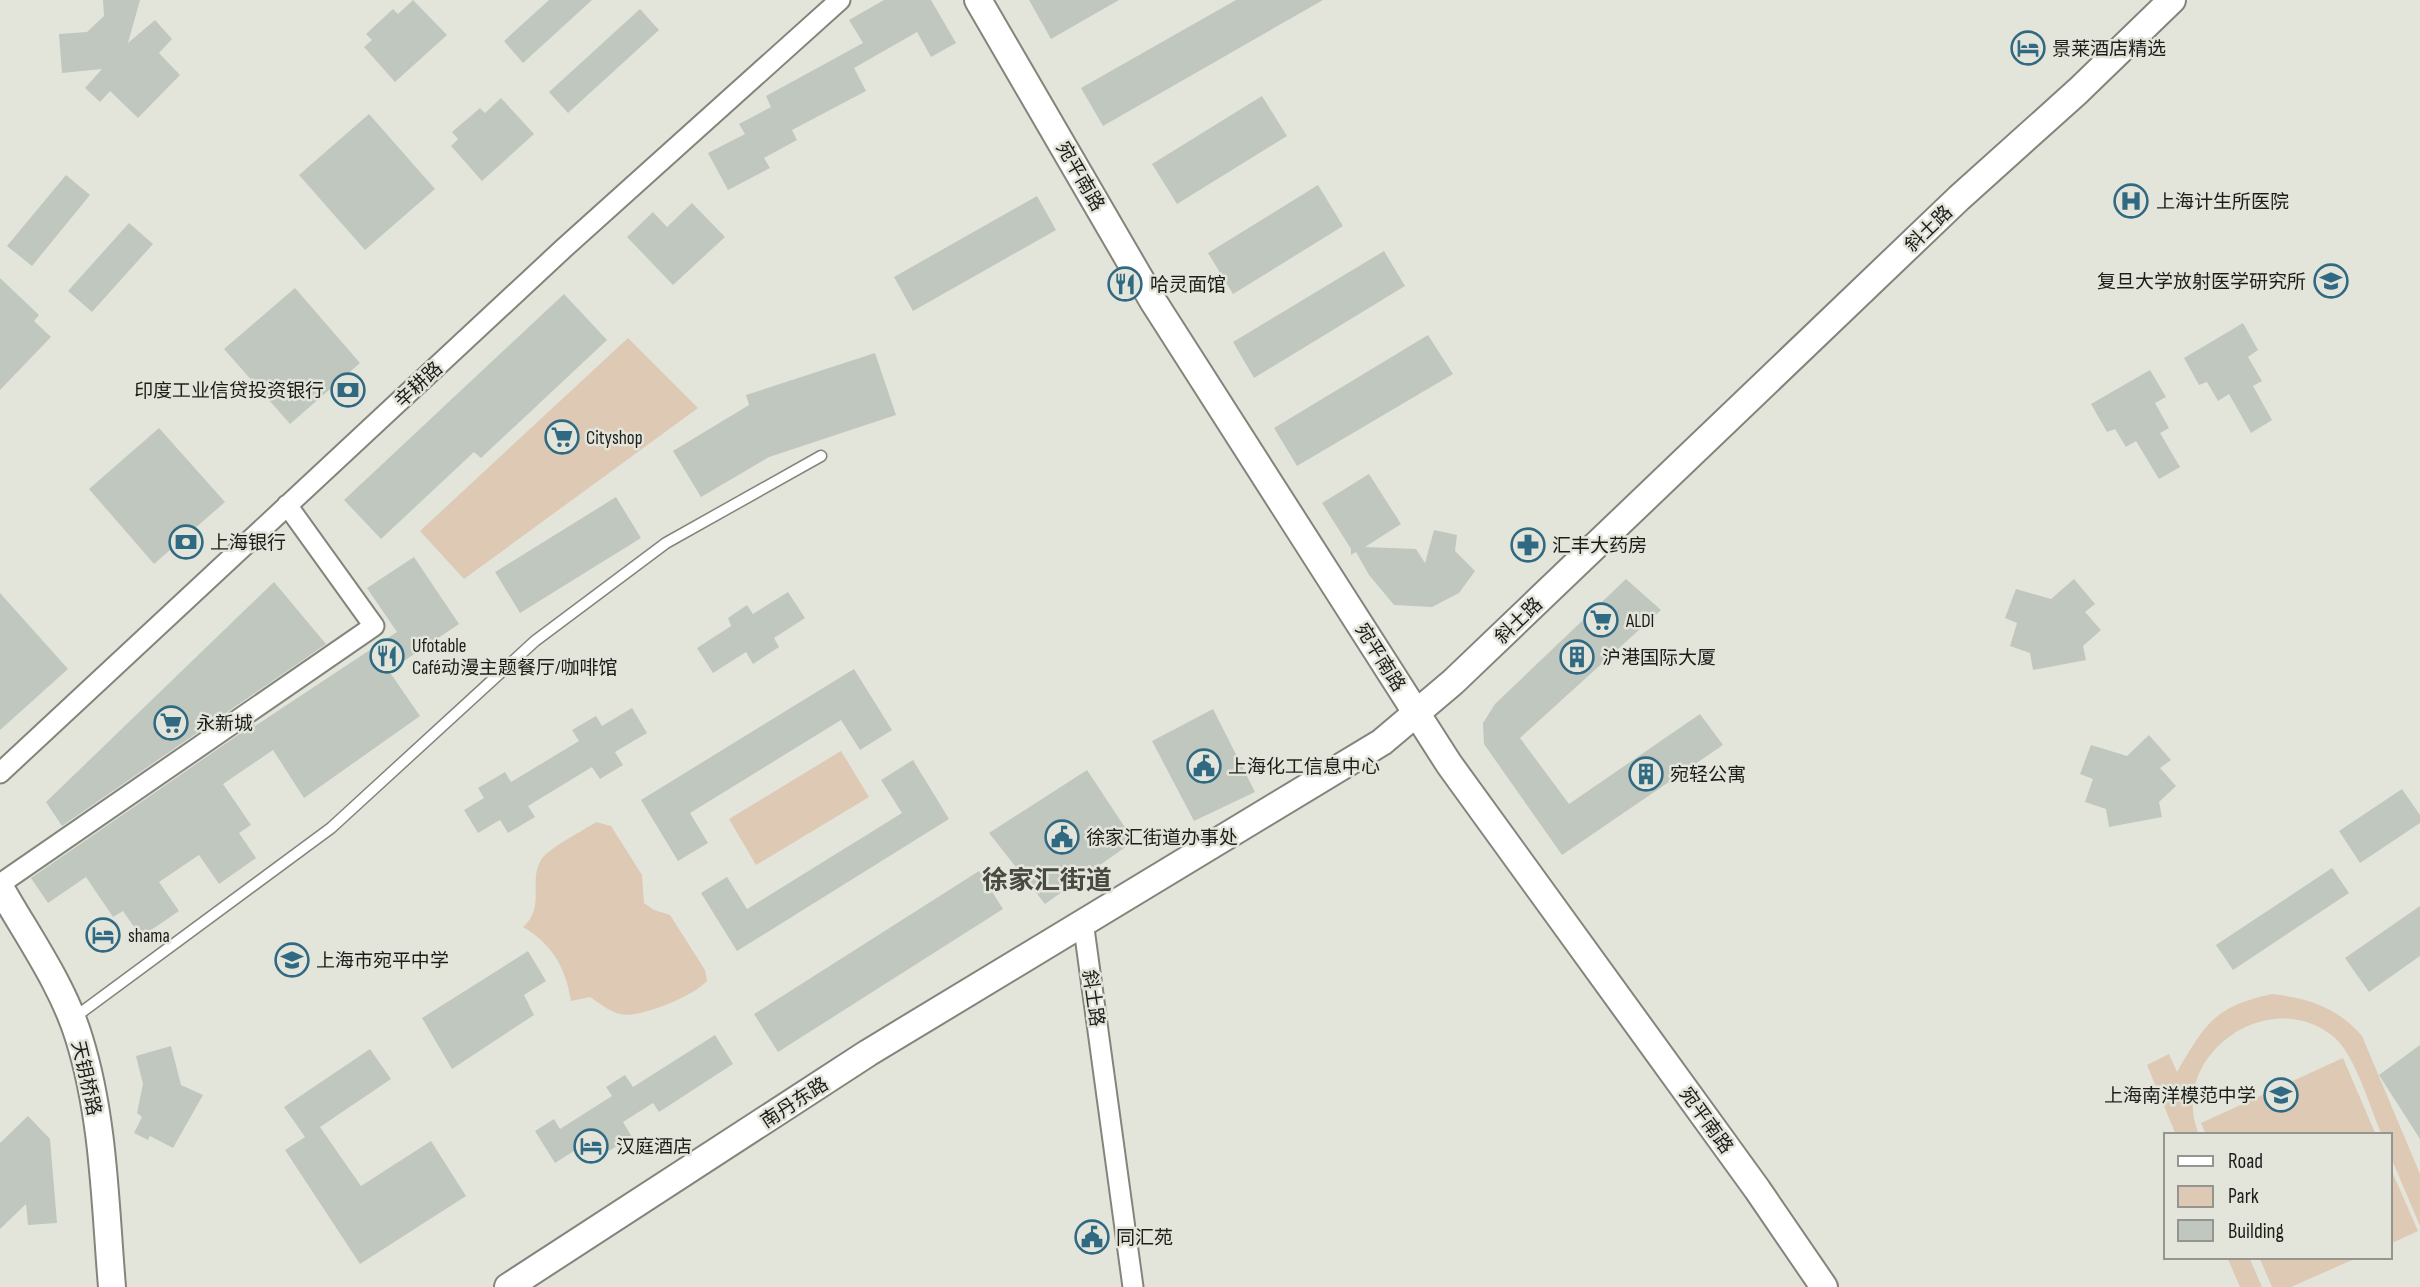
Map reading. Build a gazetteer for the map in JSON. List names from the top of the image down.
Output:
{
  "streets": {
    "main road": [
      "宛平南路",
      "斜土路",
      "天钥桥路",
      "南丹东路"
    ],
    "street": ["辛耕路"]
  },
  "crossings": [
    ["宛平南路", "斜土路"],
    ["斜土路", "南丹东路"]
  ],
  "districts": ["徐家汇街道"],
  "places": {
    "hotel": ["景莱酒店精选", "shama", "汉庭酒店"],
    "hospital": ["上海计生所医院"],
    "school or university": ["复旦大学放射医学研究所", "上海市宛平中学", "上海南洋模范中学"],
    "restaurant": ["哈灵面馆", "Ufotable Café动漫主题餐厅/咖啡馆"],
    "bank": ["印度工业信贷投资银行", "上海银行"],
    "supermarket": ["Cityshop", "ALDI", "永新城"],
    "pharmacy": ["汇丰大药房"],
    "building": ["沪港国际大厦", "宛轻公寓"],
    "public building": ["上海化工信息中心", "徐家汇街道办事处", "同汇苑"]
  },
  "legend": ["Road", "Park", "Building"]
}
